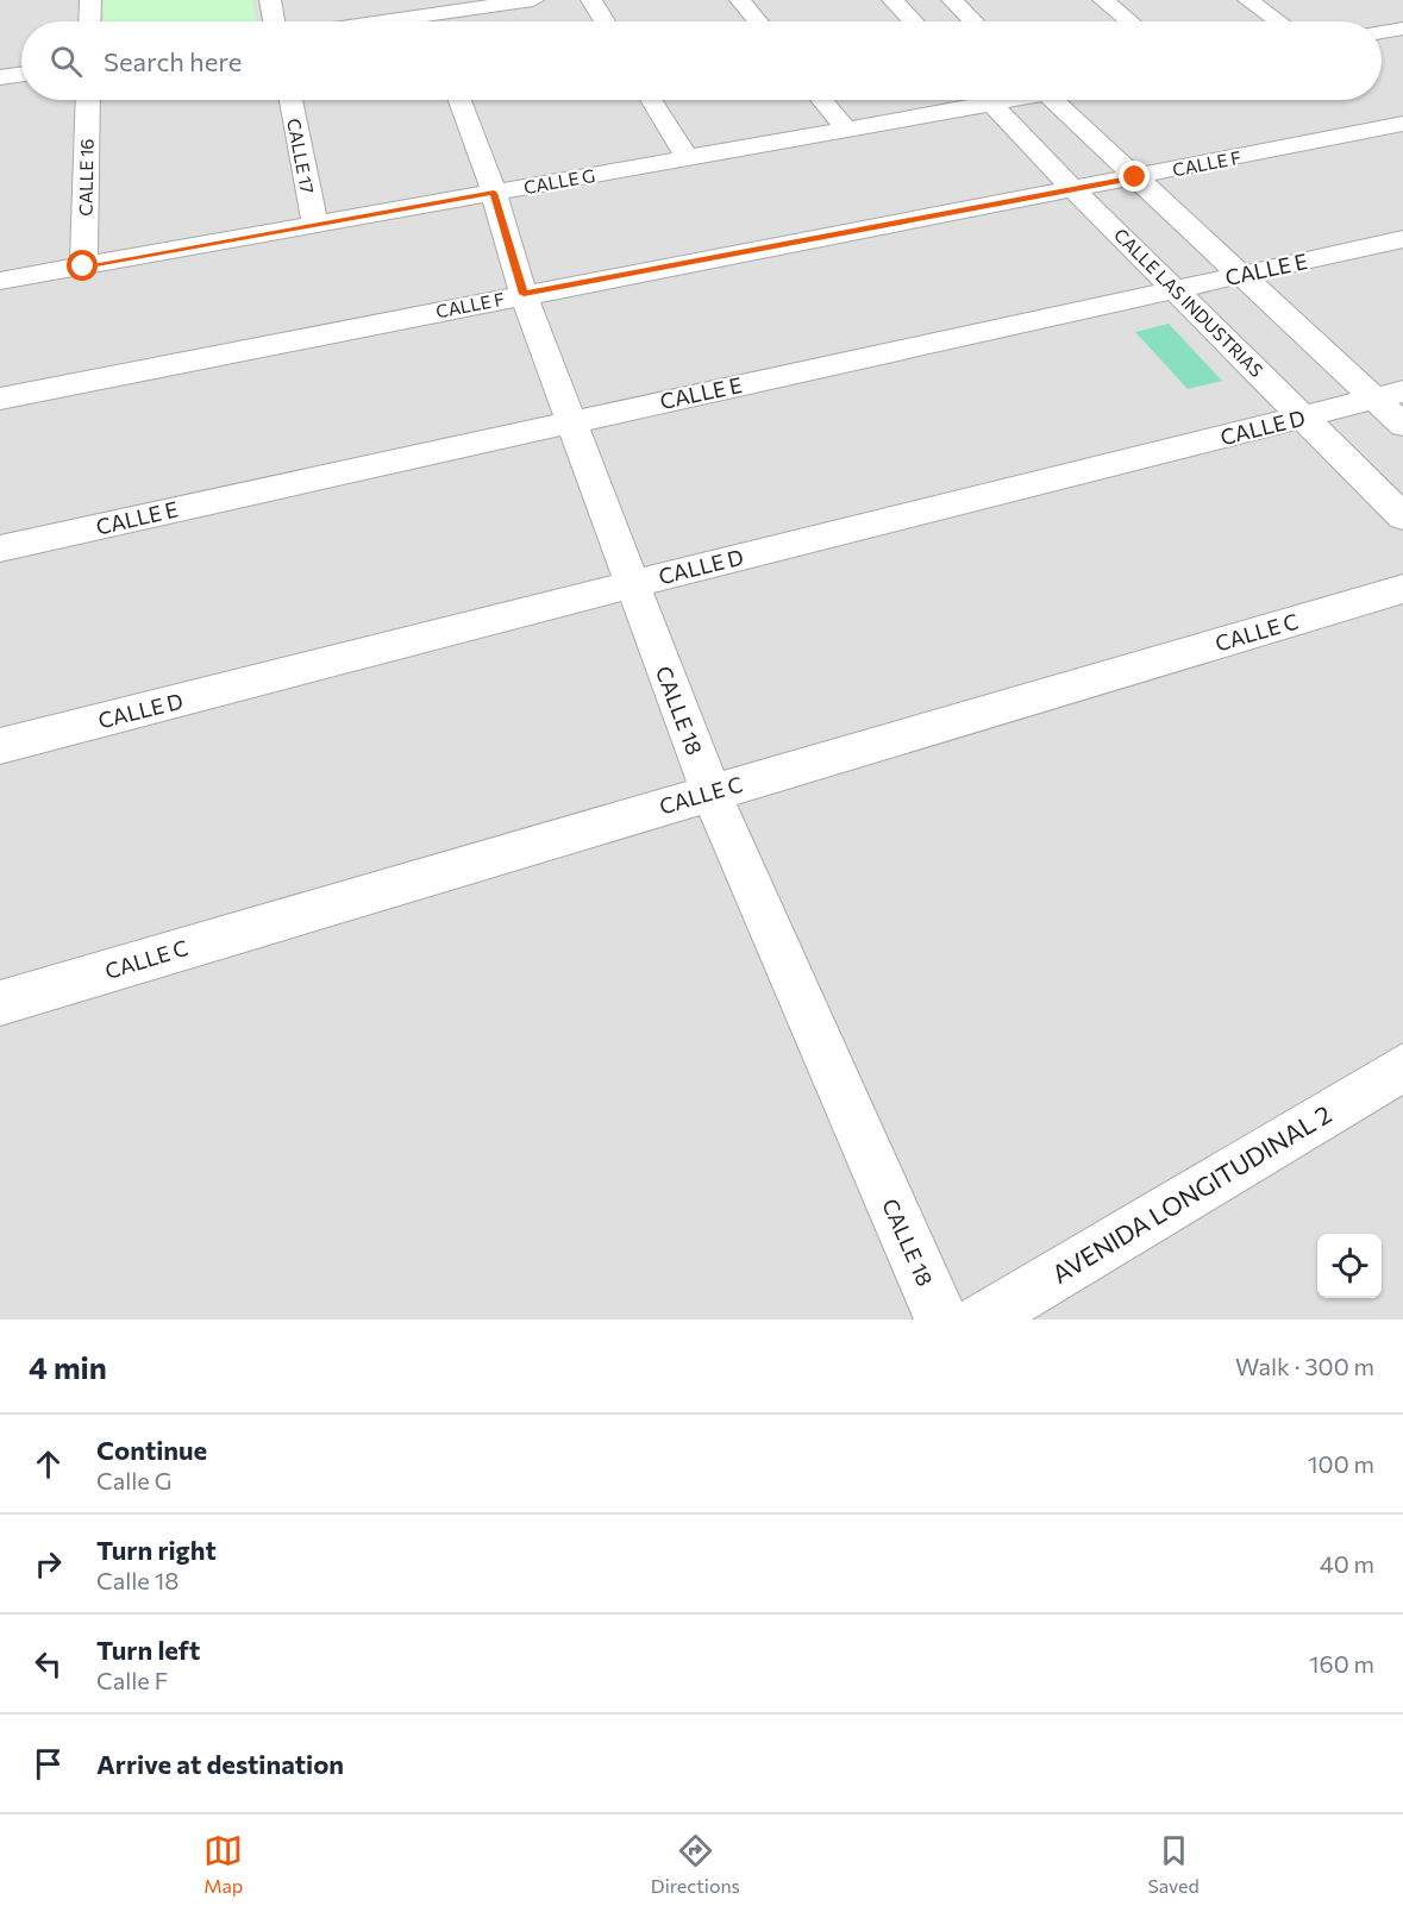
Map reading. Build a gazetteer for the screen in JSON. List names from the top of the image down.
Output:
{
  "streets": {
    "street": [
      "CALLE 17",
      "CALLE F",
      "CALLE 16",
      "CALLE G",
      "CALLE E",
      "CALLE LAS INDUSTRIAS",
      "CALLE D",
      "CALLE C",
      "CALLE 18",
      "AVENIDA LONGITUDINAL 2"
    ]
  },
  "crossings": [
    ["CALLE 17", "CALLE G"],
    ["CALLE F", "CALLE LAS INDUSTRIAS"],
    ["CALLE F", "CALLE 18"],
    ["CALLE 16", "CALLE G"],
    ["CALLE G", "CALLE 18"],
    ["CALLE E", "CALLE LAS INDUSTRIAS"],
    ["CALLE E", "CALLE 18"],
    ["CALLE LAS INDUSTRIAS", "CALLE D"],
    ["CALLE D", "CALLE 18"],
    ["CALLE C", "CALLE 18"]
  ],
  "page": {
    "search": "Search here",
    "heading": ["4 min", "Walk · 300 m"],
    "list": [
      ["Continue", "Calle G", "100 m"],
      ["Turn right", "Calle 18", "40 m"],
      ["Turn left", "Calle F", "160 m"],
      "Arrive at destination"
    ],
    "nav": ["Map", "Directions", "Saved"]
  }
}
